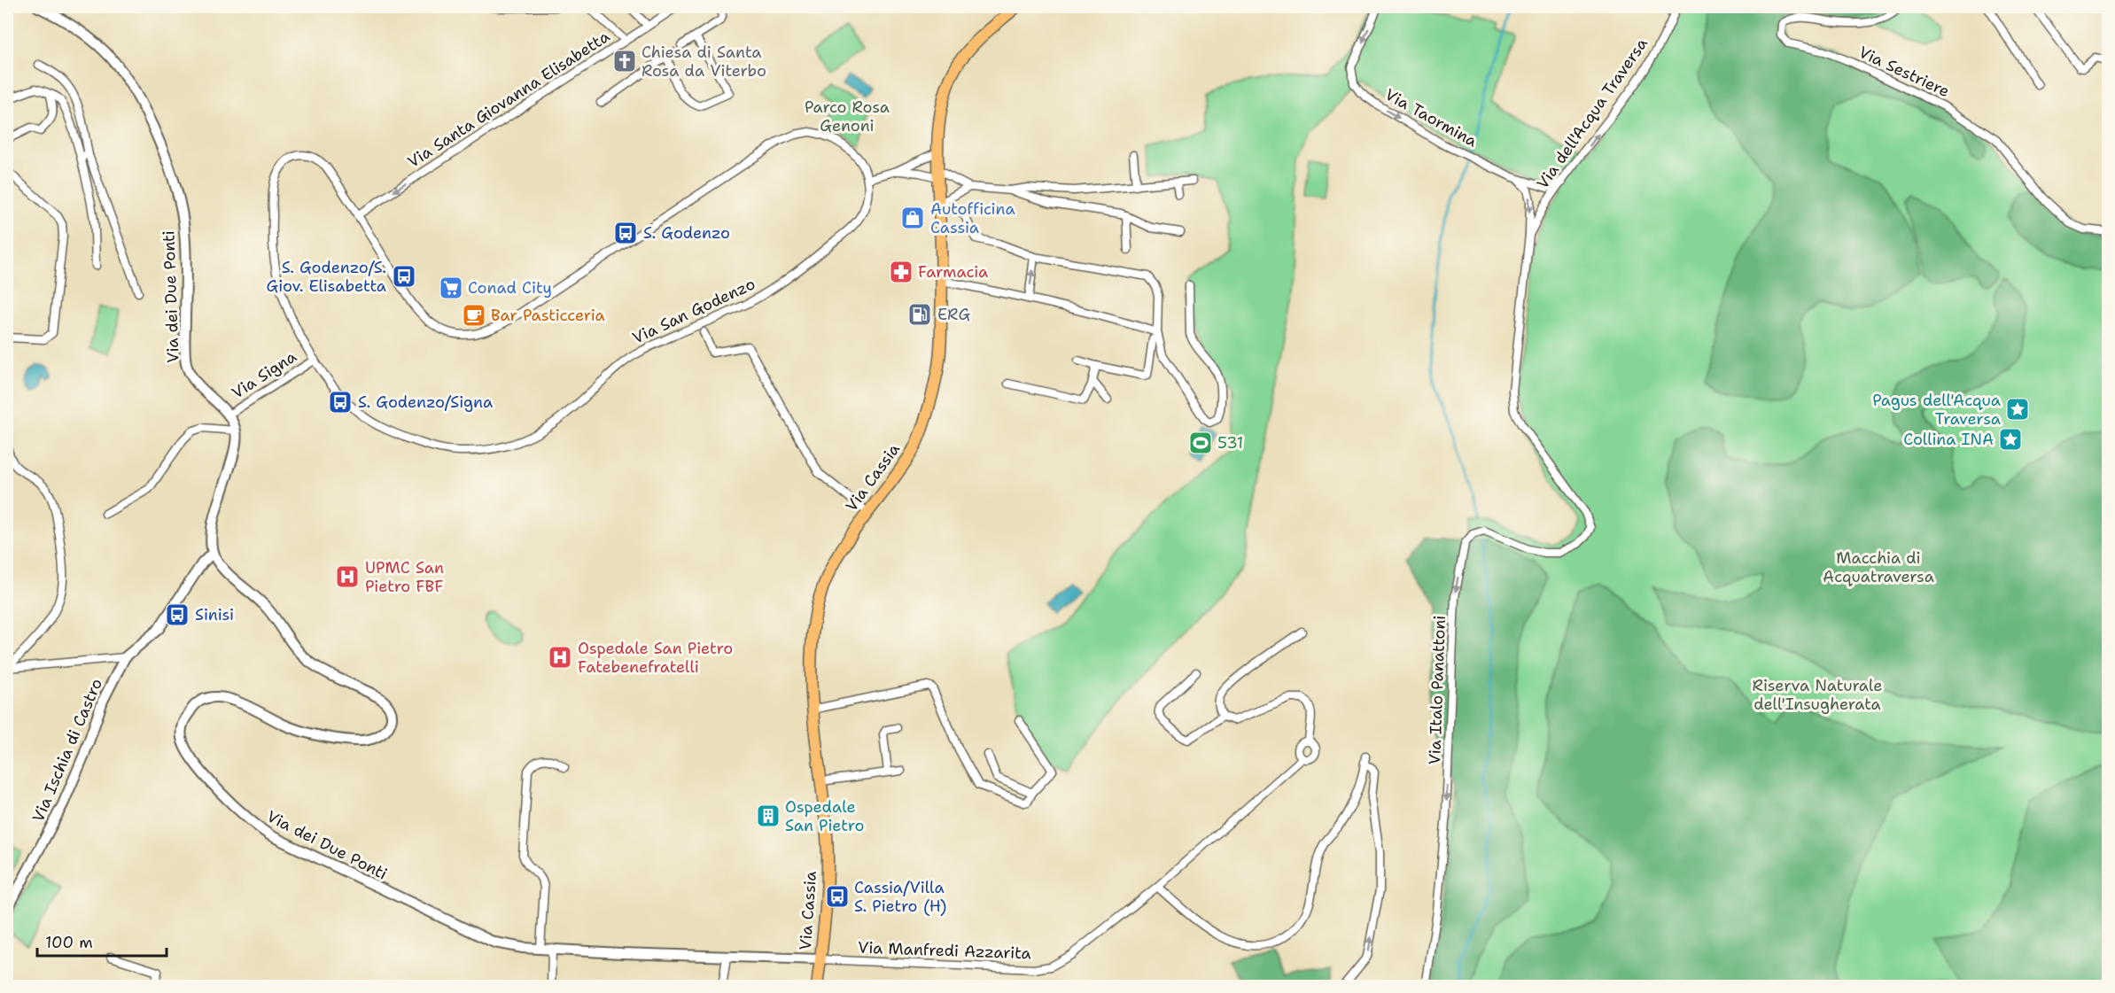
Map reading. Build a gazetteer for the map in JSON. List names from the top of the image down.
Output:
{
  "streets": {
    "main road": ["Via Cassia"],
    "street": [
      "Via Sestriere",
      "Via Santa Giovanna Elisabetta",
      "Via dell'Acqua Traversa",
      "Via Taormina",
      "Via dei Due Ponti",
      "Via San Godenzo",
      "Via Signa",
      "Via Italo Panattoni",
      "Via Ischia di Castro",
      "Via Manfredi Azzarita"
    ]
  },
  "crossings": [
    ["Via Santa Giovanna Elisabetta", "Via San Godenzo"],
    ["Via dell'Acqua Traversa", "Via Taormina"],
    ["Via dell'Acqua Traversa", "Via Italo Panattoni"],
    ["Via dei Due Ponti", "Via Signa"],
    ["Via dei Due Ponti", "Via Cassia"],
    ["Via dei Due Ponti", "Via Manfredi Azzarita"],
    ["Via San Godenzo", "Via Signa"],
    ["Via Cassia", "Via Manfredi Azzarita"]
  ],
  "one_way": ["Via Santa Giovanna Elisabetta", "Via Taormina", "Via Italo Panattoni"],
  "parks": ["Parco Rosa Genoni", "Macchia di Acquatraversa", "Riserva Naturale dell'Insugherata"],
  "places": {
    "church": ["Chiesa di Santa Rosa da Viterbo"],
    "shop": ["Autofficina Cassia"],
    "bus stop": [
      "S. Godenzo",
      "S. Godenzo/S. Giov. Elisabetta",
      "S. Godenzo/Signa",
      "Sinisi",
      "Cassia/Villa S. Pietro (H)"
    ],
    "pharmacy": ["Farmacia"],
    "supermarket": ["Conad City"],
    "fuel station": ["ERG"],
    "cafe": ["Bar Pasticceria"],
    "place": ["Pagus dell'Acqua Traversa", "Collina INA"],
    "sports": ["531"],
    "hospital": ["UPMC San Pietro FBF", "Ospedale San Pietro Fatebenefratelli"],
    "building": ["Ospedale San Pietro"]
  },
  "scale_bar": "100 m"
}
